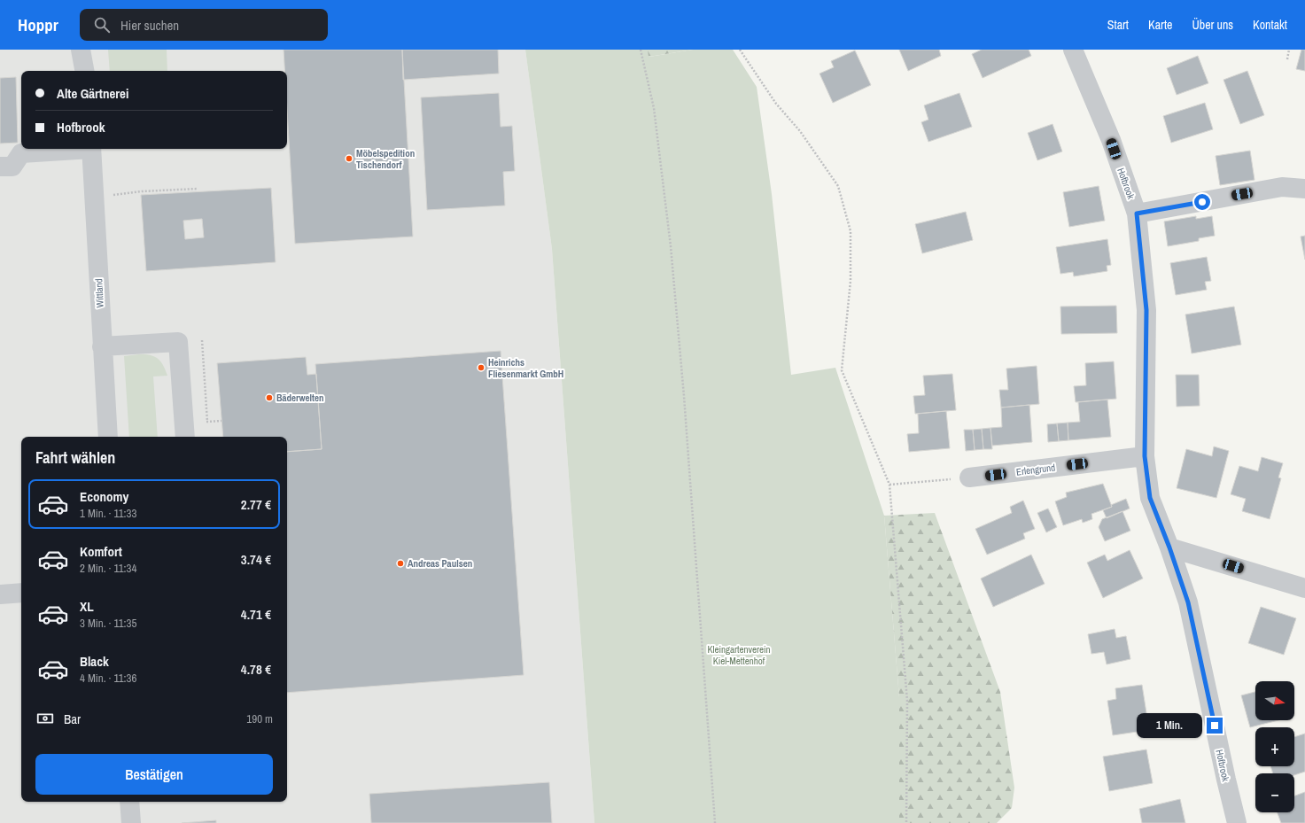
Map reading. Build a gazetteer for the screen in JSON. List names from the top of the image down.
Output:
{
  "streets": {
    "street": ["Hofbrook", "Wittland", "Erlengrund"]
  },
  "crossings": [
    ["Hofbrook", "Erlengrund"]
  ],
  "parks": ["Kleingartenverein Kiel-Mettenhof"],
  "places": [
    "Möbelspedition Tischendorf",
    "Heinrichs Fliesenmarkt GmbH",
    "Bäderwelten",
    "Andreas Paulsen"
  ],
  "north": "right",
  "page": {
    "header": "Hoppr",
    "search": "Hier suchen",
    "nav": [
      "Start",
      "Karte",
      "Über uns",
      "Kontakt"
    ],
    "banner": ["Alte Gärtnerei", "Hofbrook"],
    "heading": "Fahrt wählen",
    "list": [
      {
        "name": "Economy",
        "note": "1 Min. · 11:33",
        "value": "2.77 €"
      },
      {
        "name": "Komfort",
        "note": "2 Min. · 11:34",
        "value": "3.74 €"
      },
      {
        "name": "XL",
        "note": "3 Min. · 11:35",
        "value": "4.71 €"
      },
      {
        "name": "Black",
        "note": "4 Min. · 11:36",
        "value": "4.78 €"
      }
    ],
    "map_buttons": ["+", "−"],
    "pay": ["Bar", "190 m"],
    "bubble": "1 Min.",
    "buttons": "Bestätigen"
  }
}
